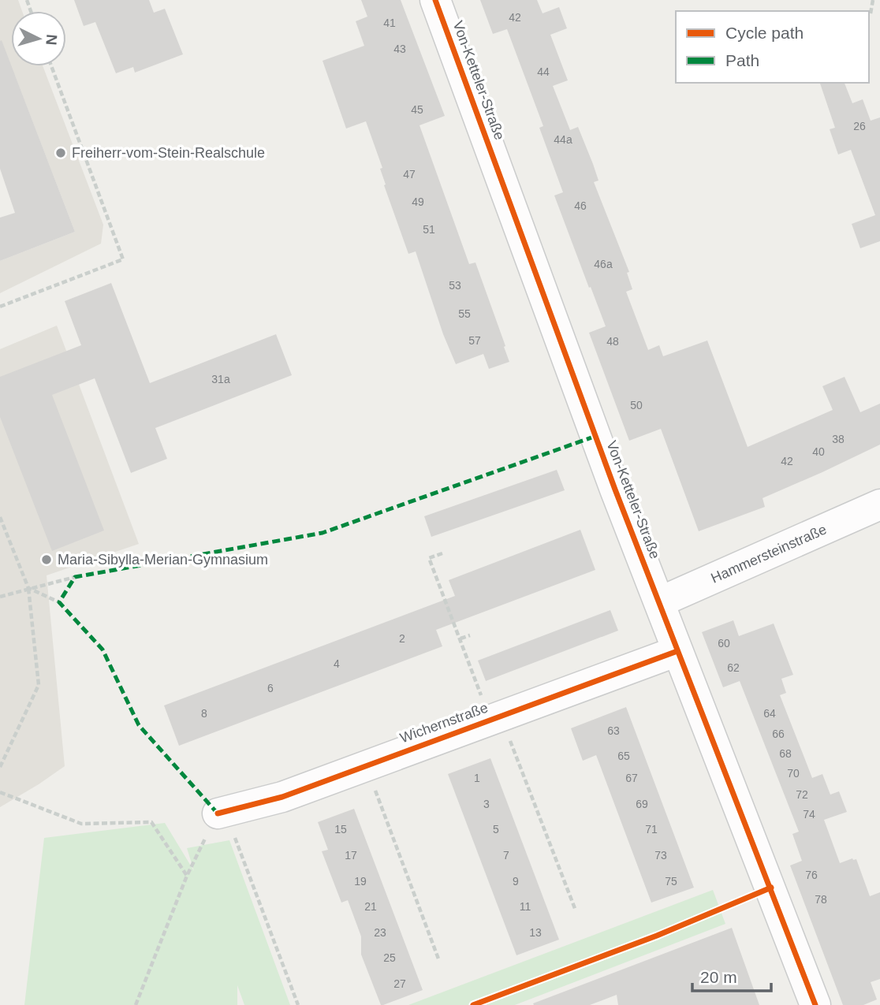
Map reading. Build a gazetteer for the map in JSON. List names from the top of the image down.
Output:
{
  "streets": {
    "street": ["Von-Ketteler-Straße", "Hammersteinstraße", "Wichernstraße"]
  },
  "crossings": [
    ["Von-Ketteler-Straße", "Hammersteinstraße"],
    ["Von-Ketteler-Straße", "Wichernstraße"]
  ],
  "places": ["Freiherr-vom-Stein-Realschule", "Maria-Sibylla-Merian-Gymnasium"],
  "house_numbers": [
    "42",
    "41",
    "43",
    "44",
    "45",
    "26",
    "44a",
    "47",
    "49",
    "46",
    "51",
    "46a",
    "53",
    "55",
    "57",
    "48",
    "31a",
    "50",
    "38",
    "40",
    "42",
    "2",
    "60",
    "4",
    "62",
    "6",
    "8",
    "64",
    "63",
    "66",
    "68",
    "65",
    "70",
    "1",
    "67",
    "72",
    "3",
    "69",
    "74",
    "15",
    "5",
    "71",
    "17",
    "7",
    "73",
    "76",
    "19",
    "9",
    "75",
    "78",
    "21",
    "11",
    "23",
    "13",
    "25",
    "27"
  ],
  "legend": ["Cycle path", "Path"],
  "scale_bar": "20 m",
  "north": "right"
}
